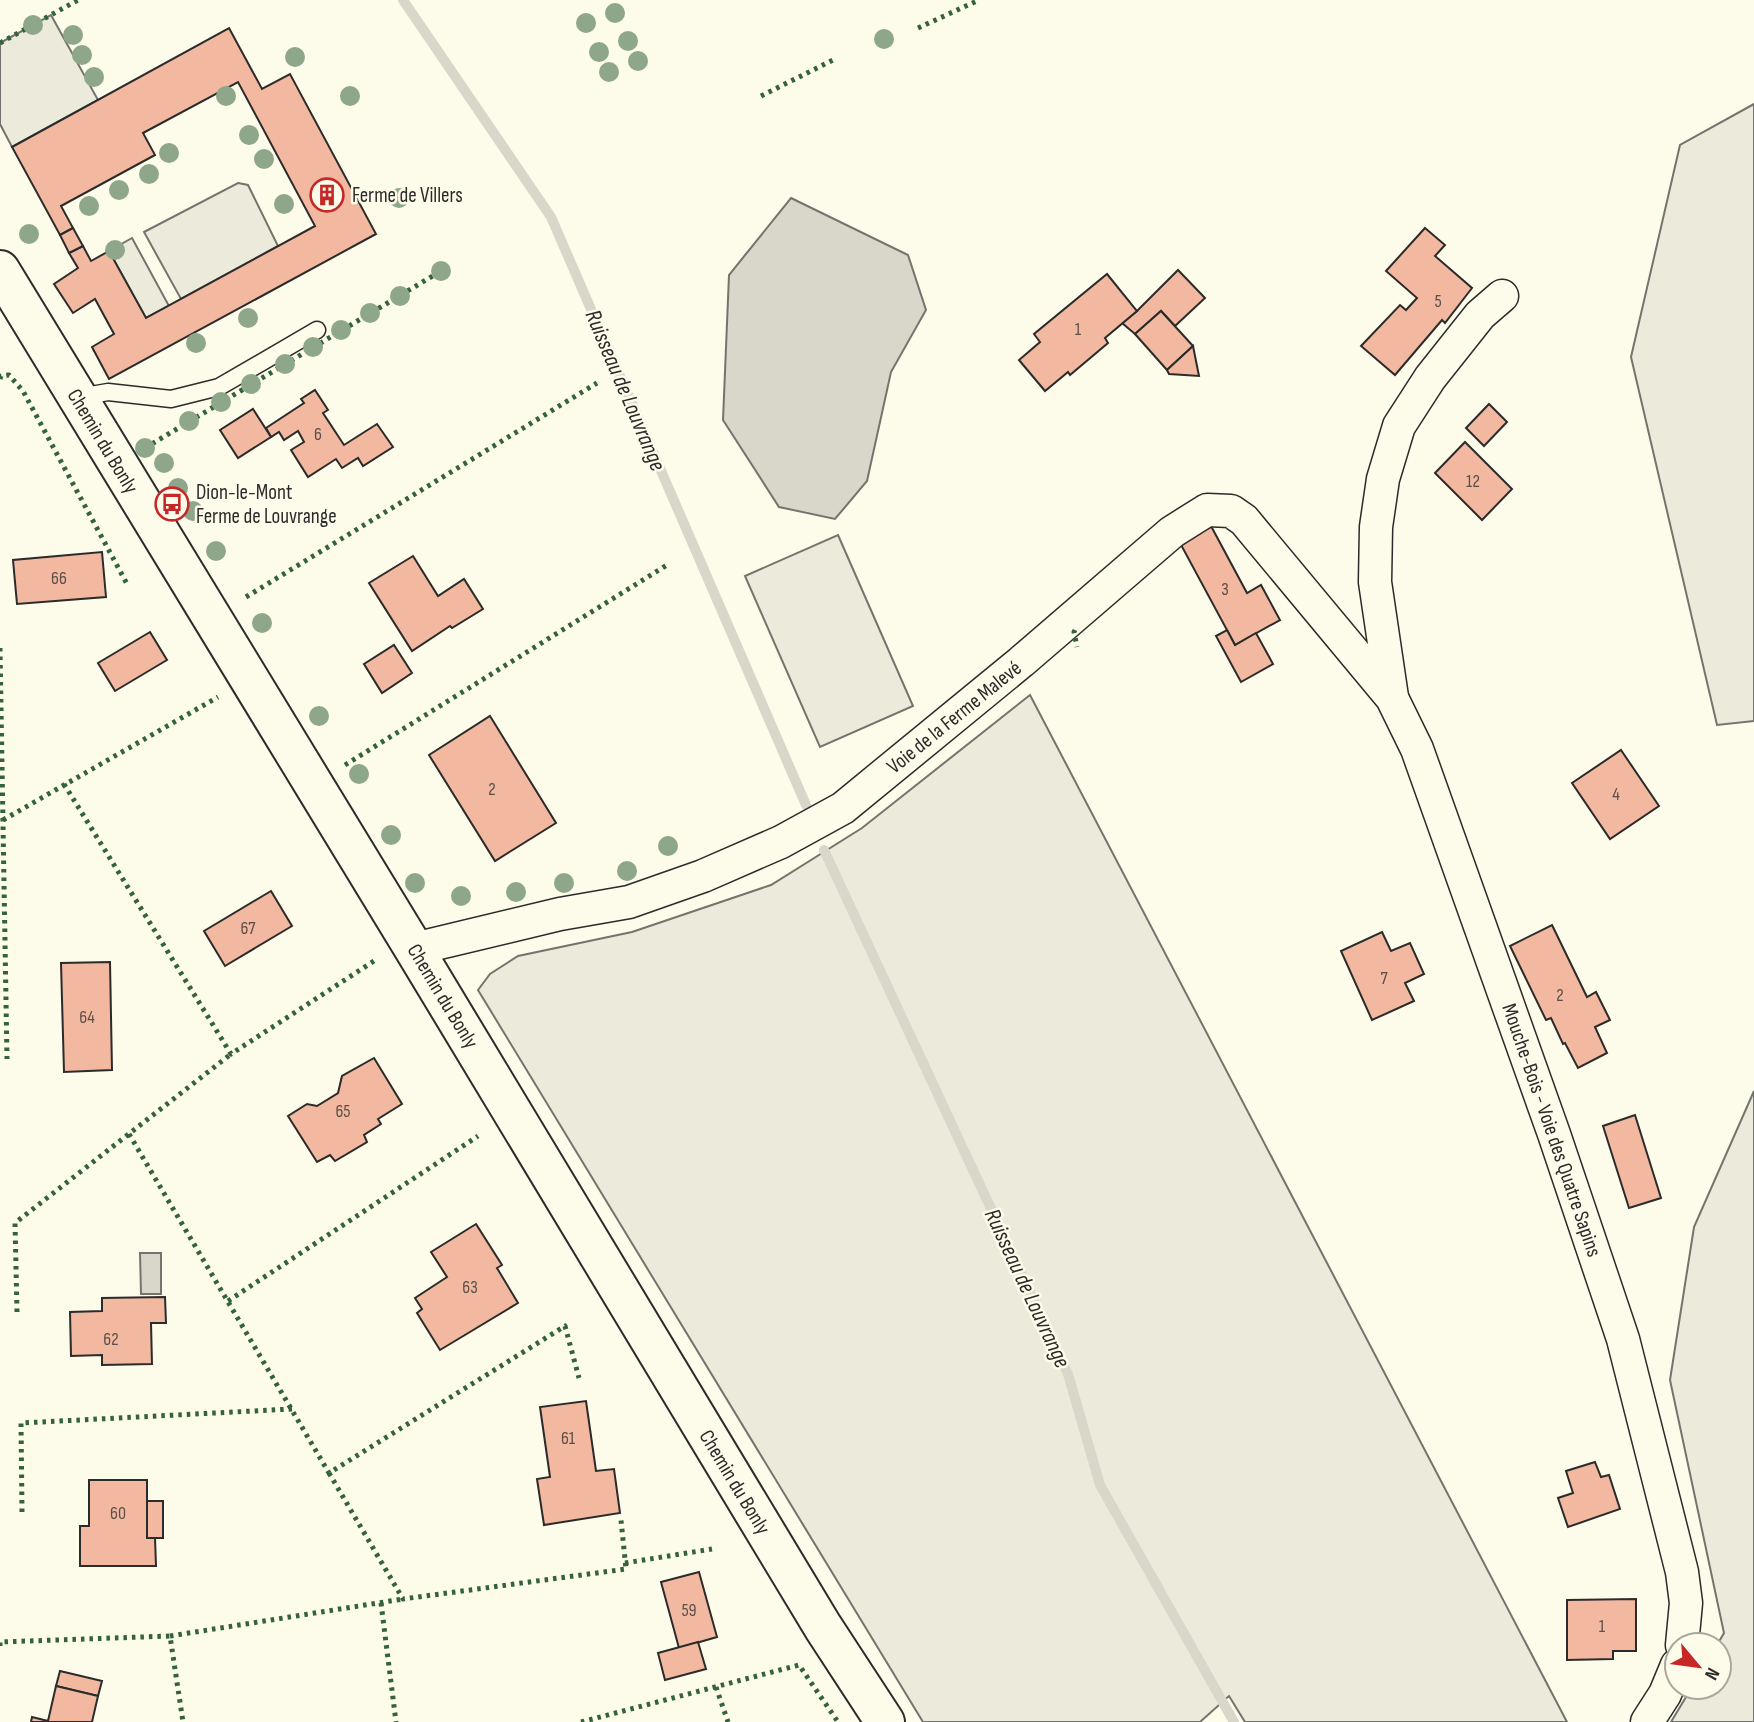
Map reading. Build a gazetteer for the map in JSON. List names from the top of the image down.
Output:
{
  "streets": {
    "street": ["Chemin du Bonly", "Voie de la Ferme Malevé", "Mouche-Bois - Voie des Quatre Sapins"]
  },
  "crossings": [
    ["Chemin du Bonly", "Voie de la Ferme Malevé"],
    ["Voie de la Ferme Malevé", "Mouche-Bois - Voie des Quatre Sapins"]
  ],
  "water": ["Ruisseau de Louvrange"],
  "places": {
    "building": ["Ferme de Villers"],
    "bus stop": ["Dion-le-Mont Ferme de Louvrange"]
  },
  "house_numbers": [
    "5",
    "1",
    "6",
    "12",
    "66",
    "3",
    "2",
    "4",
    "67",
    "7",
    "2",
    "64",
    "65",
    "63",
    "62",
    "61",
    "60",
    "59",
    "1"
  ],
  "north": "bottom right"
}
